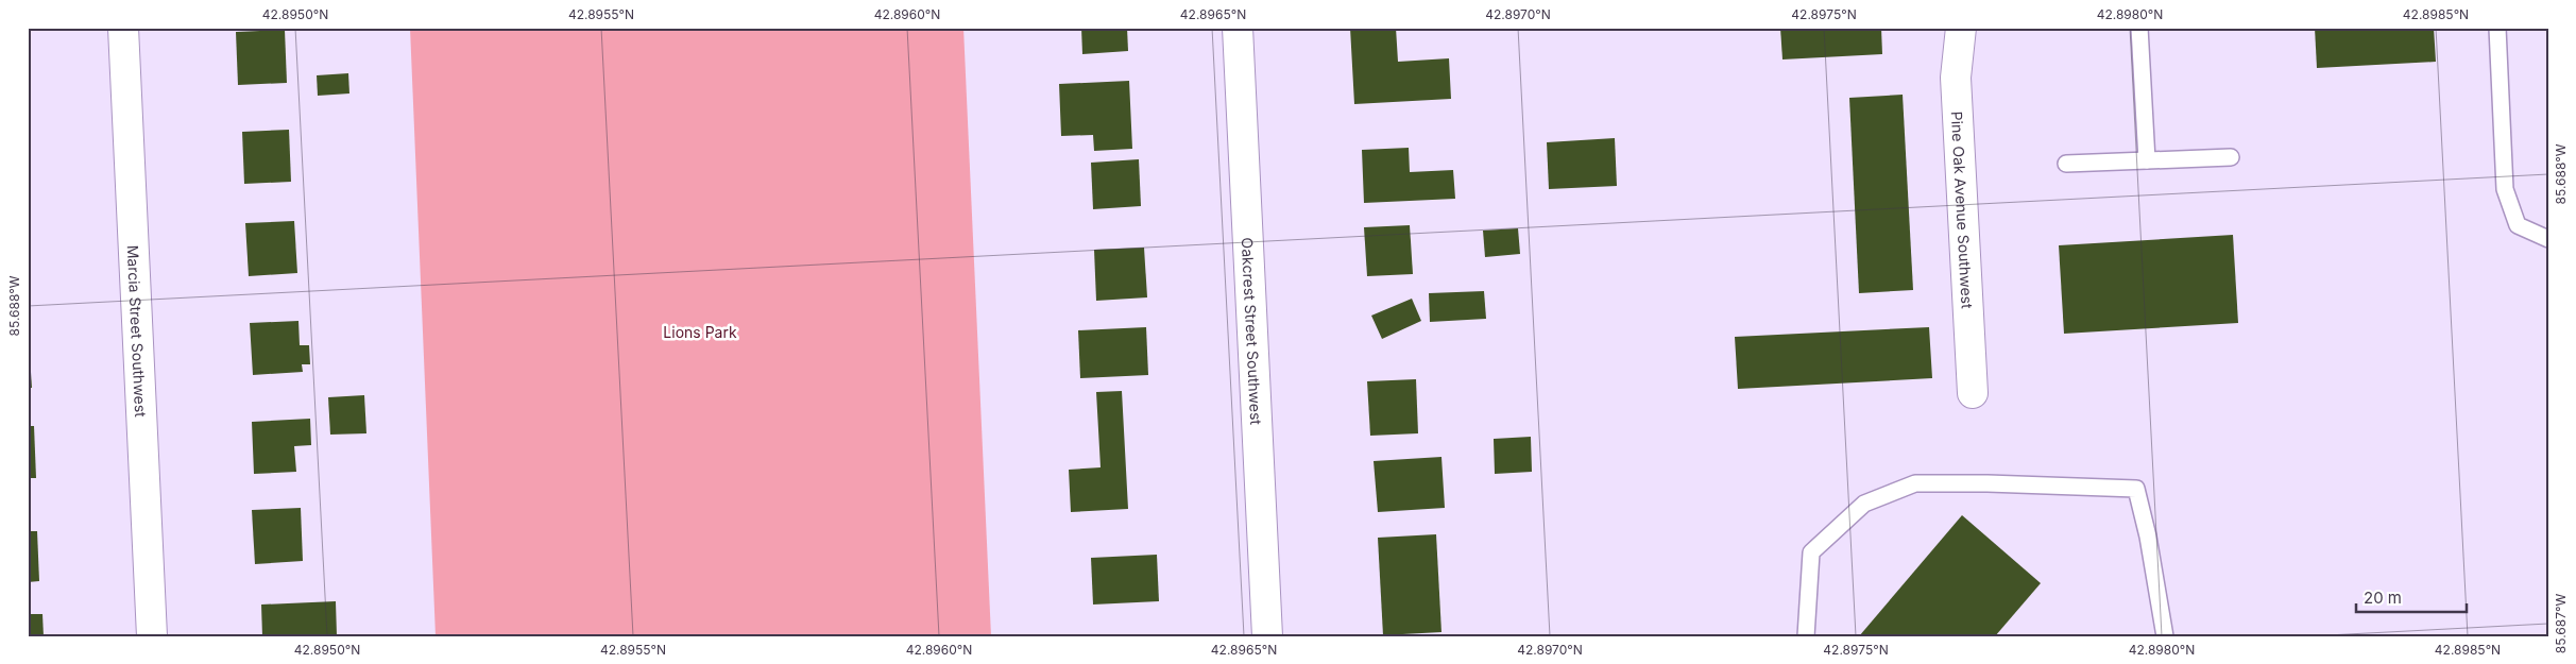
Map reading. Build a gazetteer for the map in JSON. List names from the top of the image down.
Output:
{
  "streets": {
    "street": ["Pine Oak Avenue Southwest", "Marcia Street Southwest", "Oakcrest Street Southwest"]
  },
  "parks": ["Lions Park"],
  "scale_bar": "20 m",
  "coordinates": [
    "42.8950°N",
    "42.8955°N",
    "42.8960°N",
    "42.8965°N",
    "42.8970°N",
    "42.8975°N",
    "42.8980°N",
    "42.8985°N",
    "85.688°W",
    "85.687°W"
  ]
}
